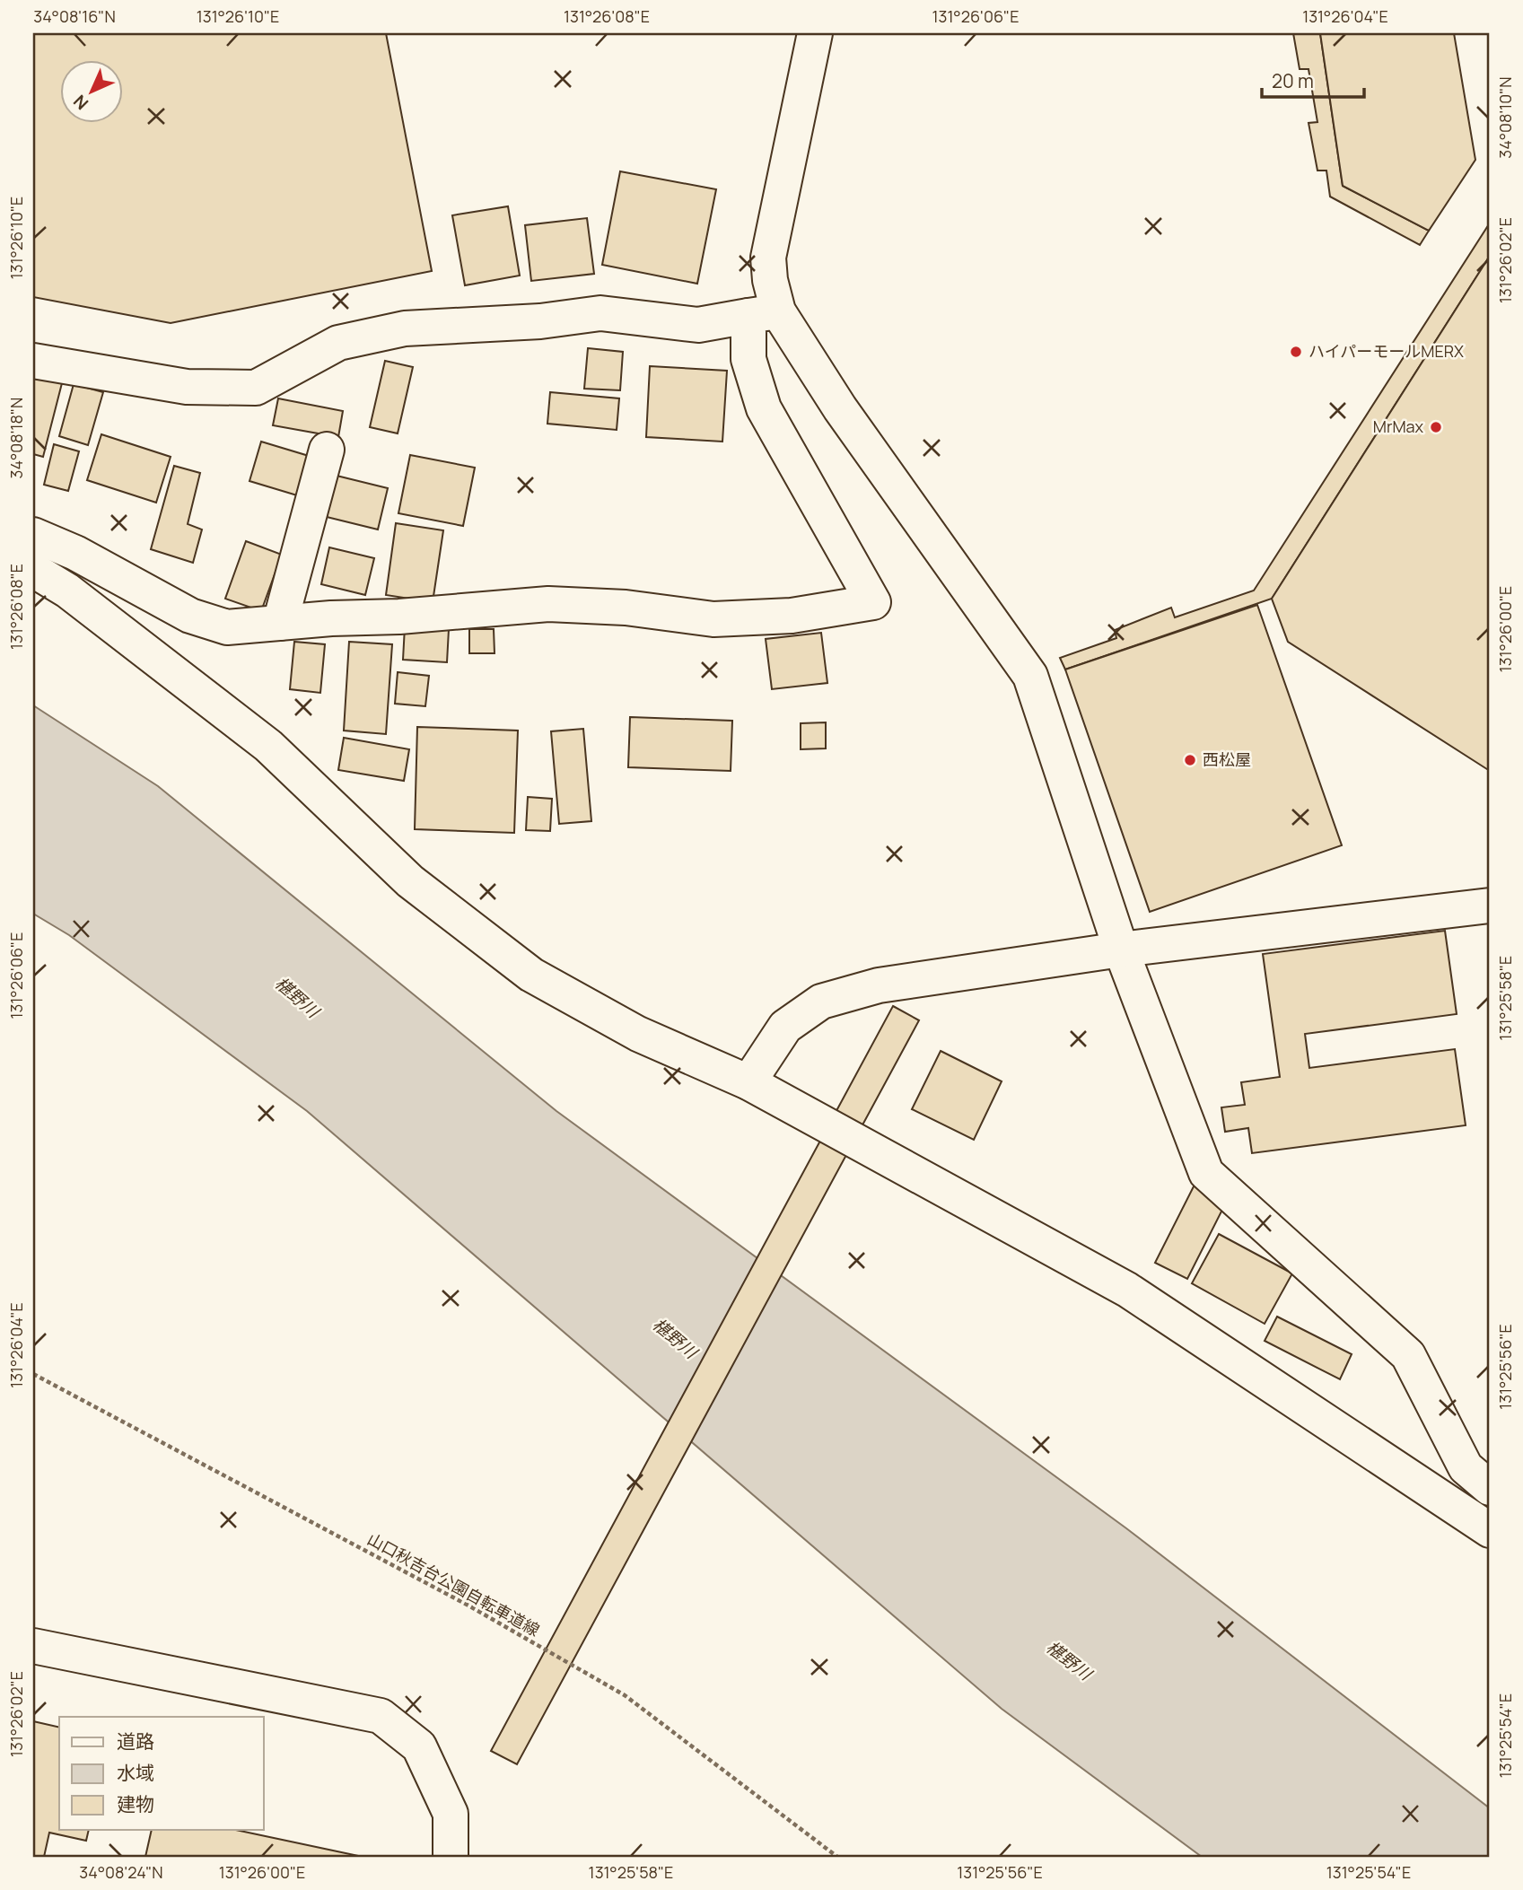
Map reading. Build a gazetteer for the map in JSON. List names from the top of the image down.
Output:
{
  "streets": {
    "path": ["山口秋吉台公園自転車道線"]
  },
  "water": ["椹野川"],
  "places": ["ハイパーモールMERX", "MrMax", "西松屋"],
  "legend": ["道路", "水域", "建物"],
  "scale_bar": "20 m",
  "north": "bottom left",
  "coordinates": [
    "34°08'16\"N",
    "131°26'10\"E",
    "131°26'08\"E",
    "131°26'06\"E",
    "131°26'04\"E",
    "34°08'10\"N",
    "131°26'02\"E",
    "34°08'18\"N",
    "131°26'00\"E",
    "131°25'58\"E",
    "131°25'56\"E",
    "131°25'54\"E",
    "34°08'24\"N"
  ]
}
